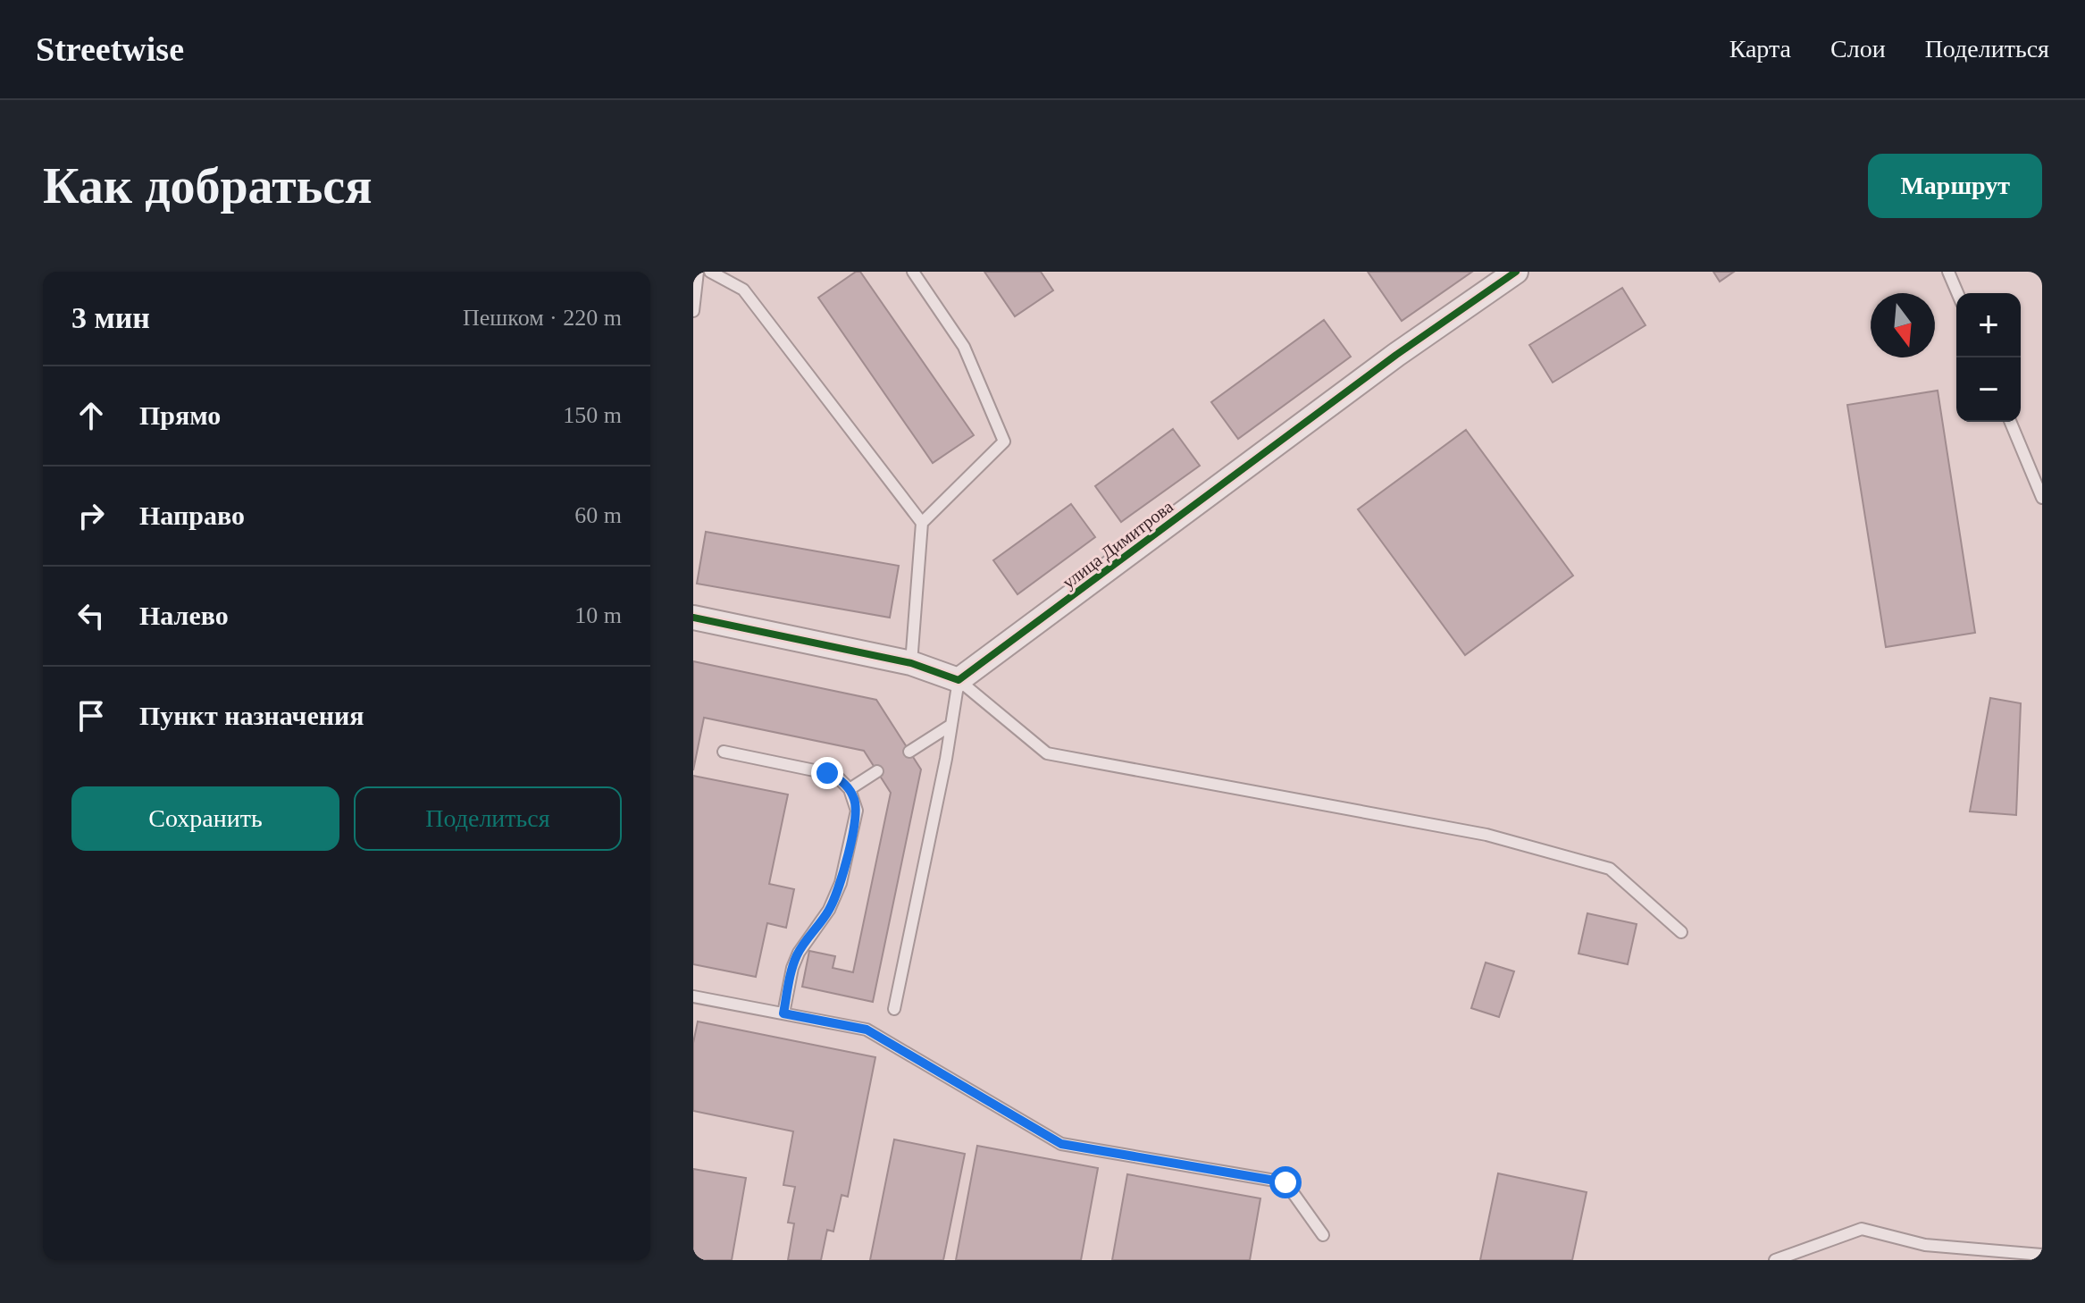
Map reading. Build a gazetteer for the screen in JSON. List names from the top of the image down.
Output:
{
  "streets": {
    "street": ["улица Димитрова"]
  },
  "north": "bottom",
  "page": {
    "header": "Streetwise",
    "nav": ["Карта", "Слои", "Поделиться"],
    "buttons": [
      "Маршрут",
      ["Сохранить", "Поделиться"]
    ],
    "title": "Как добраться",
    "heading": ["3 мин", "Пешком · 220 m"],
    "map_buttons": ["+", "−"],
    "list": [
      ["Прямо", "150 m"],
      ["Направо", "60 m"],
      ["Налево", "10 m"],
      "Пункт назначения"
    ]
  }
}
